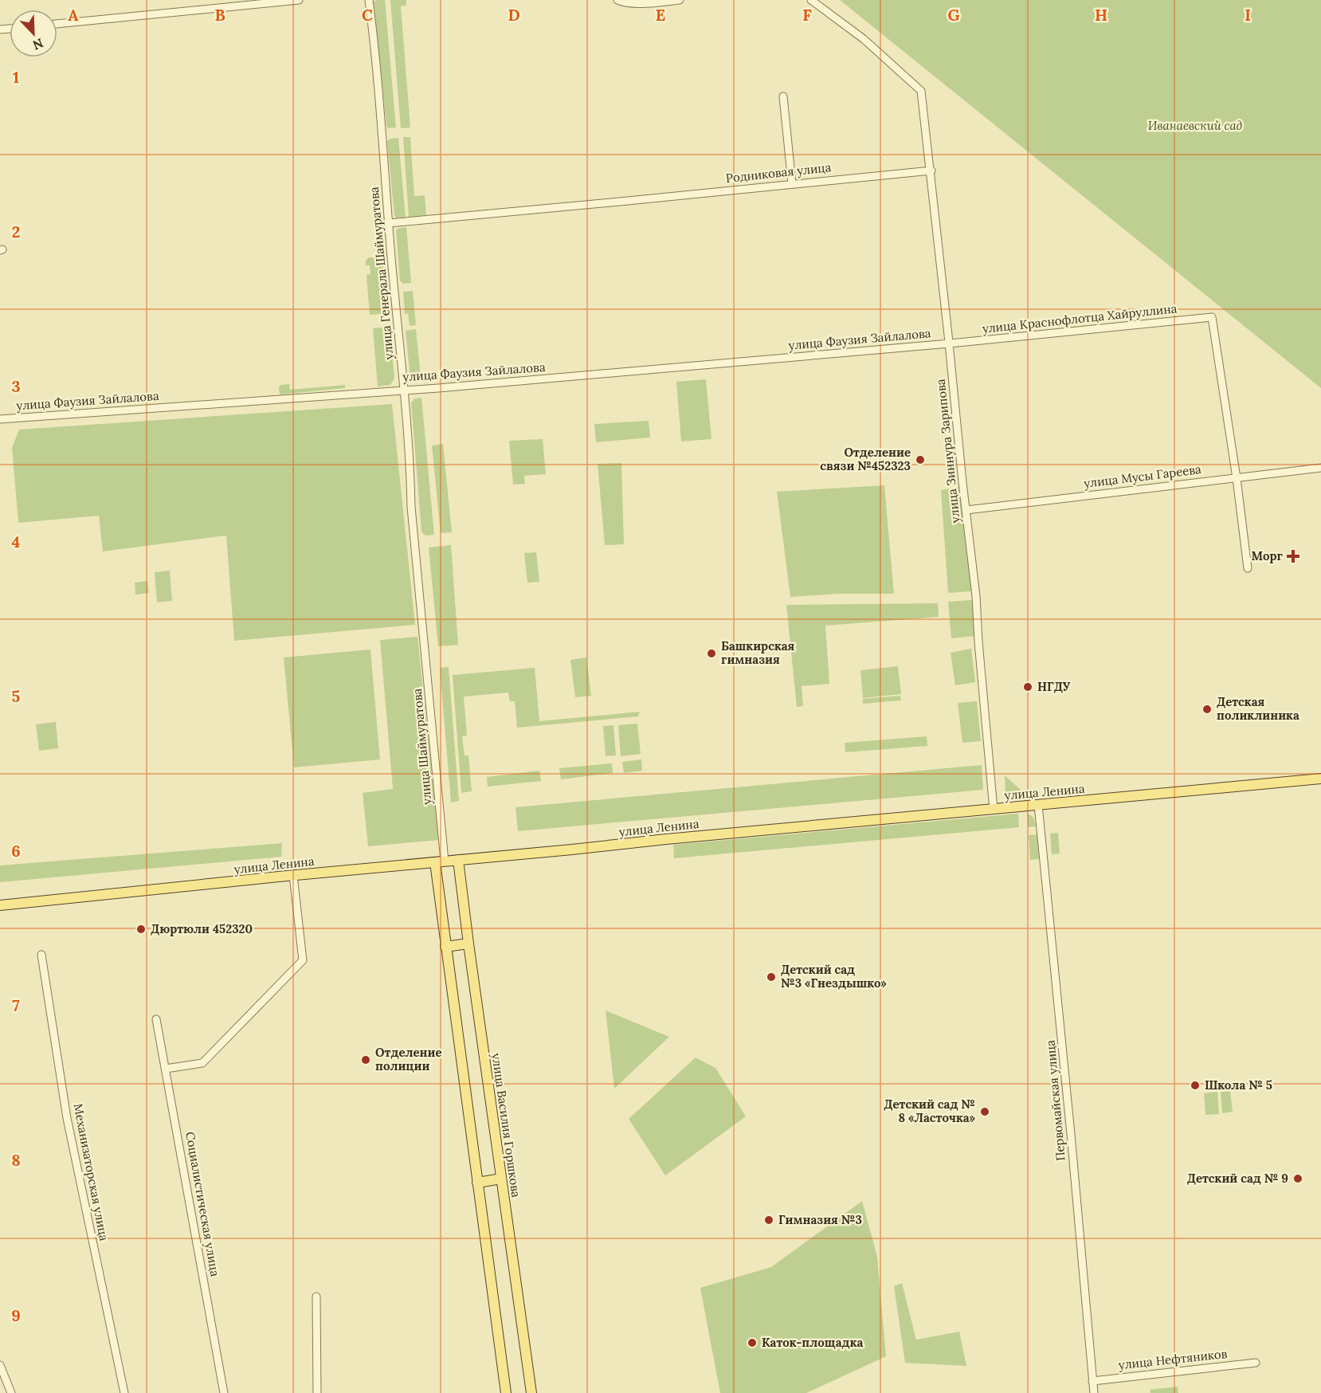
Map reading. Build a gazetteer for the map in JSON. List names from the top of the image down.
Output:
{
  "streets": {
    "main road": ["улица Ленина", "улица Василия Горшкова"],
    "street": [
      "Родниковая улица",
      "улица Генерала Шаймуратова",
      "улица Краснофлотца Хайруллина",
      "улица Фаузия Зайлалова",
      "улица Зиннура Зарипова",
      "улица Мусы Гареева",
      "улица Шаймуратова",
      "Первомайская улица",
      "Механизаторская улица",
      "Социалистическая улица",
      "улица Нефтяников"
    ]
  },
  "crossings": [
    ["Родниковая улица", "улица Генерала Шаймуратова"],
    ["Родниковая улица", "улица Зиннура Зарипова"],
    ["улица Генерала Шаймуратова", "улица Фаузия Зайлалова"],
    ["улица Генерала Шаймуратова", "улица Шаймуратова"],
    ["улица Краснофлотца Хайруллина", "улица Фаузия Зайлалова"],
    ["улица Краснофлотца Хайруллина", "улица Зиннура Зарипова"],
    ["улица Краснофлотца Хайруллина", "улица Мусы Гареева"],
    ["улица Фаузия Зайлалова", "улица Зиннура Зарипова"],
    ["улица Зиннура Зарипова", "улица Мусы Гареева"],
    ["улица Зиннура Зарипова", "улица Ленина"],
    ["улица Шаймуратова", "улица Ленина"],
    ["улица Ленина", "Первомайская улица"],
    ["улица Ленина", "улица Василия Горшкова"],
    ["Первомайская улица", "улица Нефтяников"]
  ],
  "parks": ["Иванаевский сад"],
  "places": {
    "other": [
      "Отделение связи №452323",
      "Башкирская гимназия",
      "НГДУ",
      "Детская поликлиника",
      "Дюртюли 452320",
      "Детский сад №3 «Гнездышко»",
      "Отделение полиции",
      "Школа № 5",
      "Детский сад № 8 «Ласточка»",
      "Детский сад № 9",
      "Гимназия №3",
      "Каток-площадка"
    ],
    "health": ["Морг"]
  },
  "north": "bottom right",
  "grid": {
    "columns": [
      "A",
      "B",
      "C",
      "D",
      "E",
      "F",
      "G",
      "H",
      "I"
    ],
    "rows": [
      "1",
      "2",
      "3",
      "4",
      "5",
      "6",
      "7",
      "8",
      "9"
    ]
  }
}
